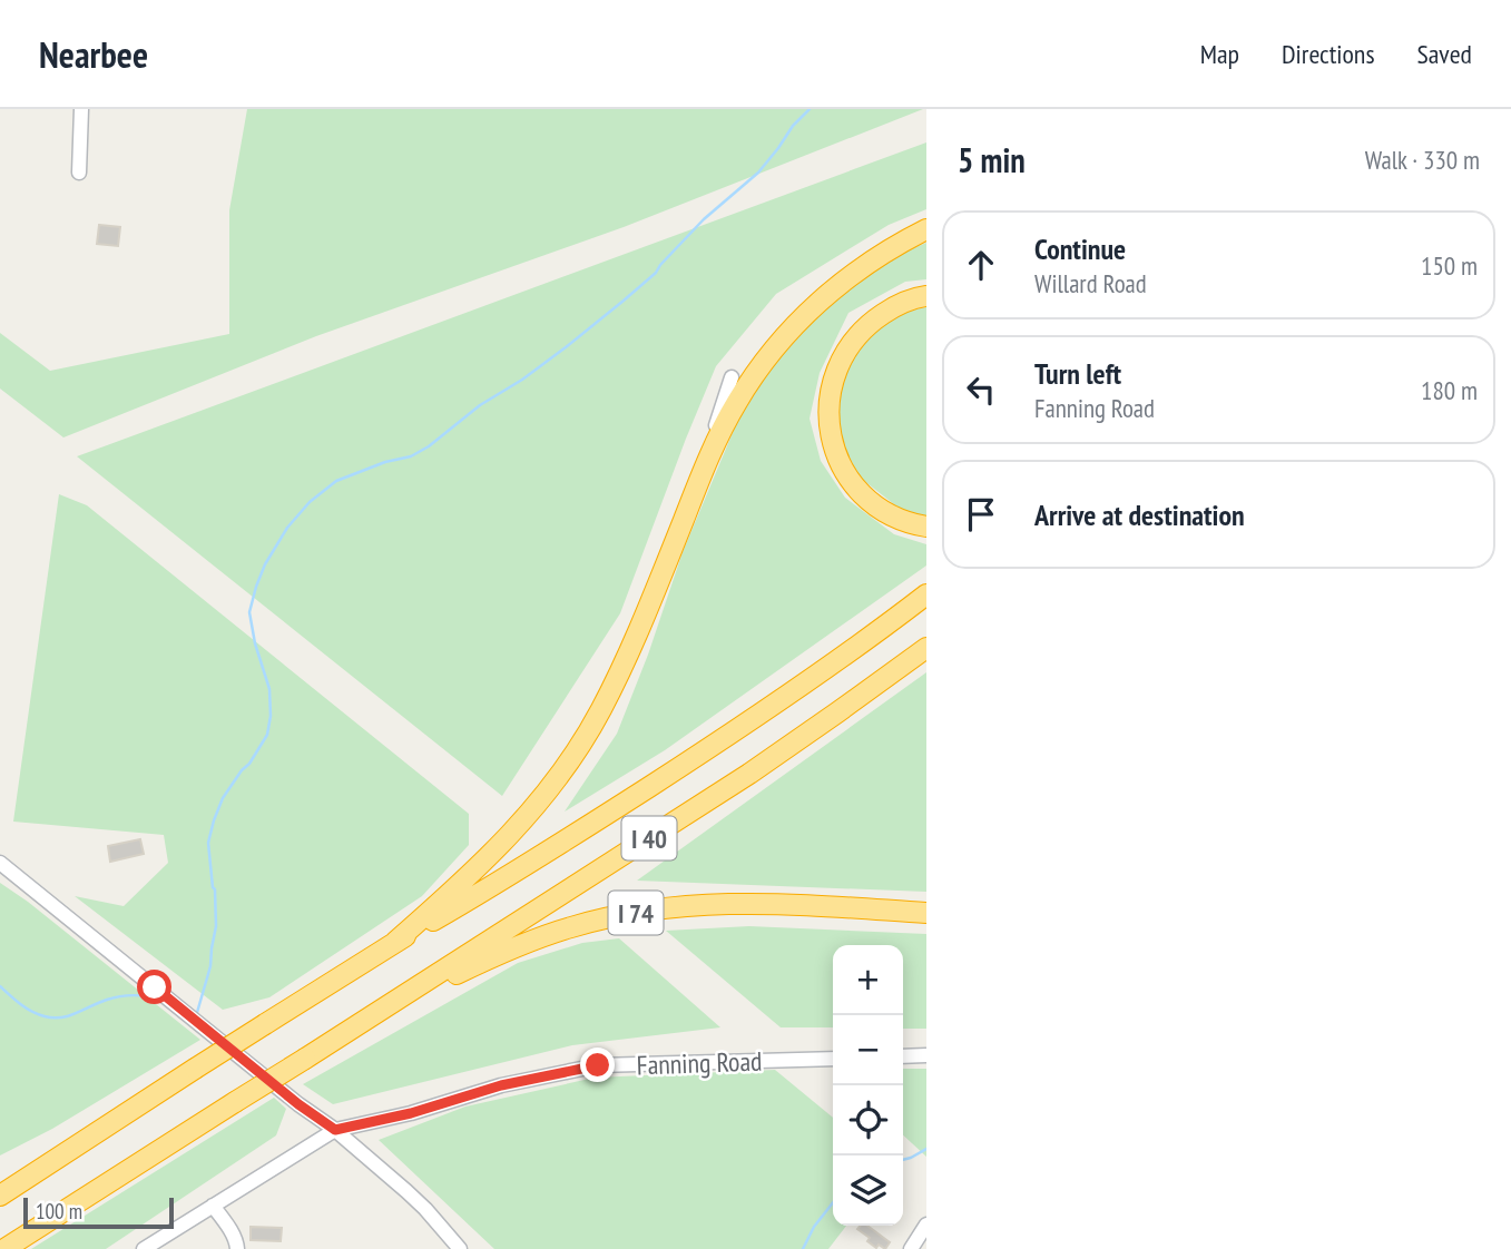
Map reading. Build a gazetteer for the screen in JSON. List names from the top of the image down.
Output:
{
  "streets": {
    "highway": ["I 40", "I 74"],
    "street": ["Fanning Road"]
  },
  "crossings": [
    ["I 40", "I 74"]
  ],
  "scale_bar": "100 m",
  "page": {
    "header": "Nearbee",
    "nav": ["Map", "Directions", "Saved"],
    "heading": ["5 min", "Walk · 330 m"],
    "list": [
      ["Continue", "Willard Road", "150 m"],
      ["Turn left", "Fanning Road", "180 m"],
      "Arrive at destination"
    ],
    "map_buttons": ["+", "−"],
    "scale": "100 m"
  }
}
